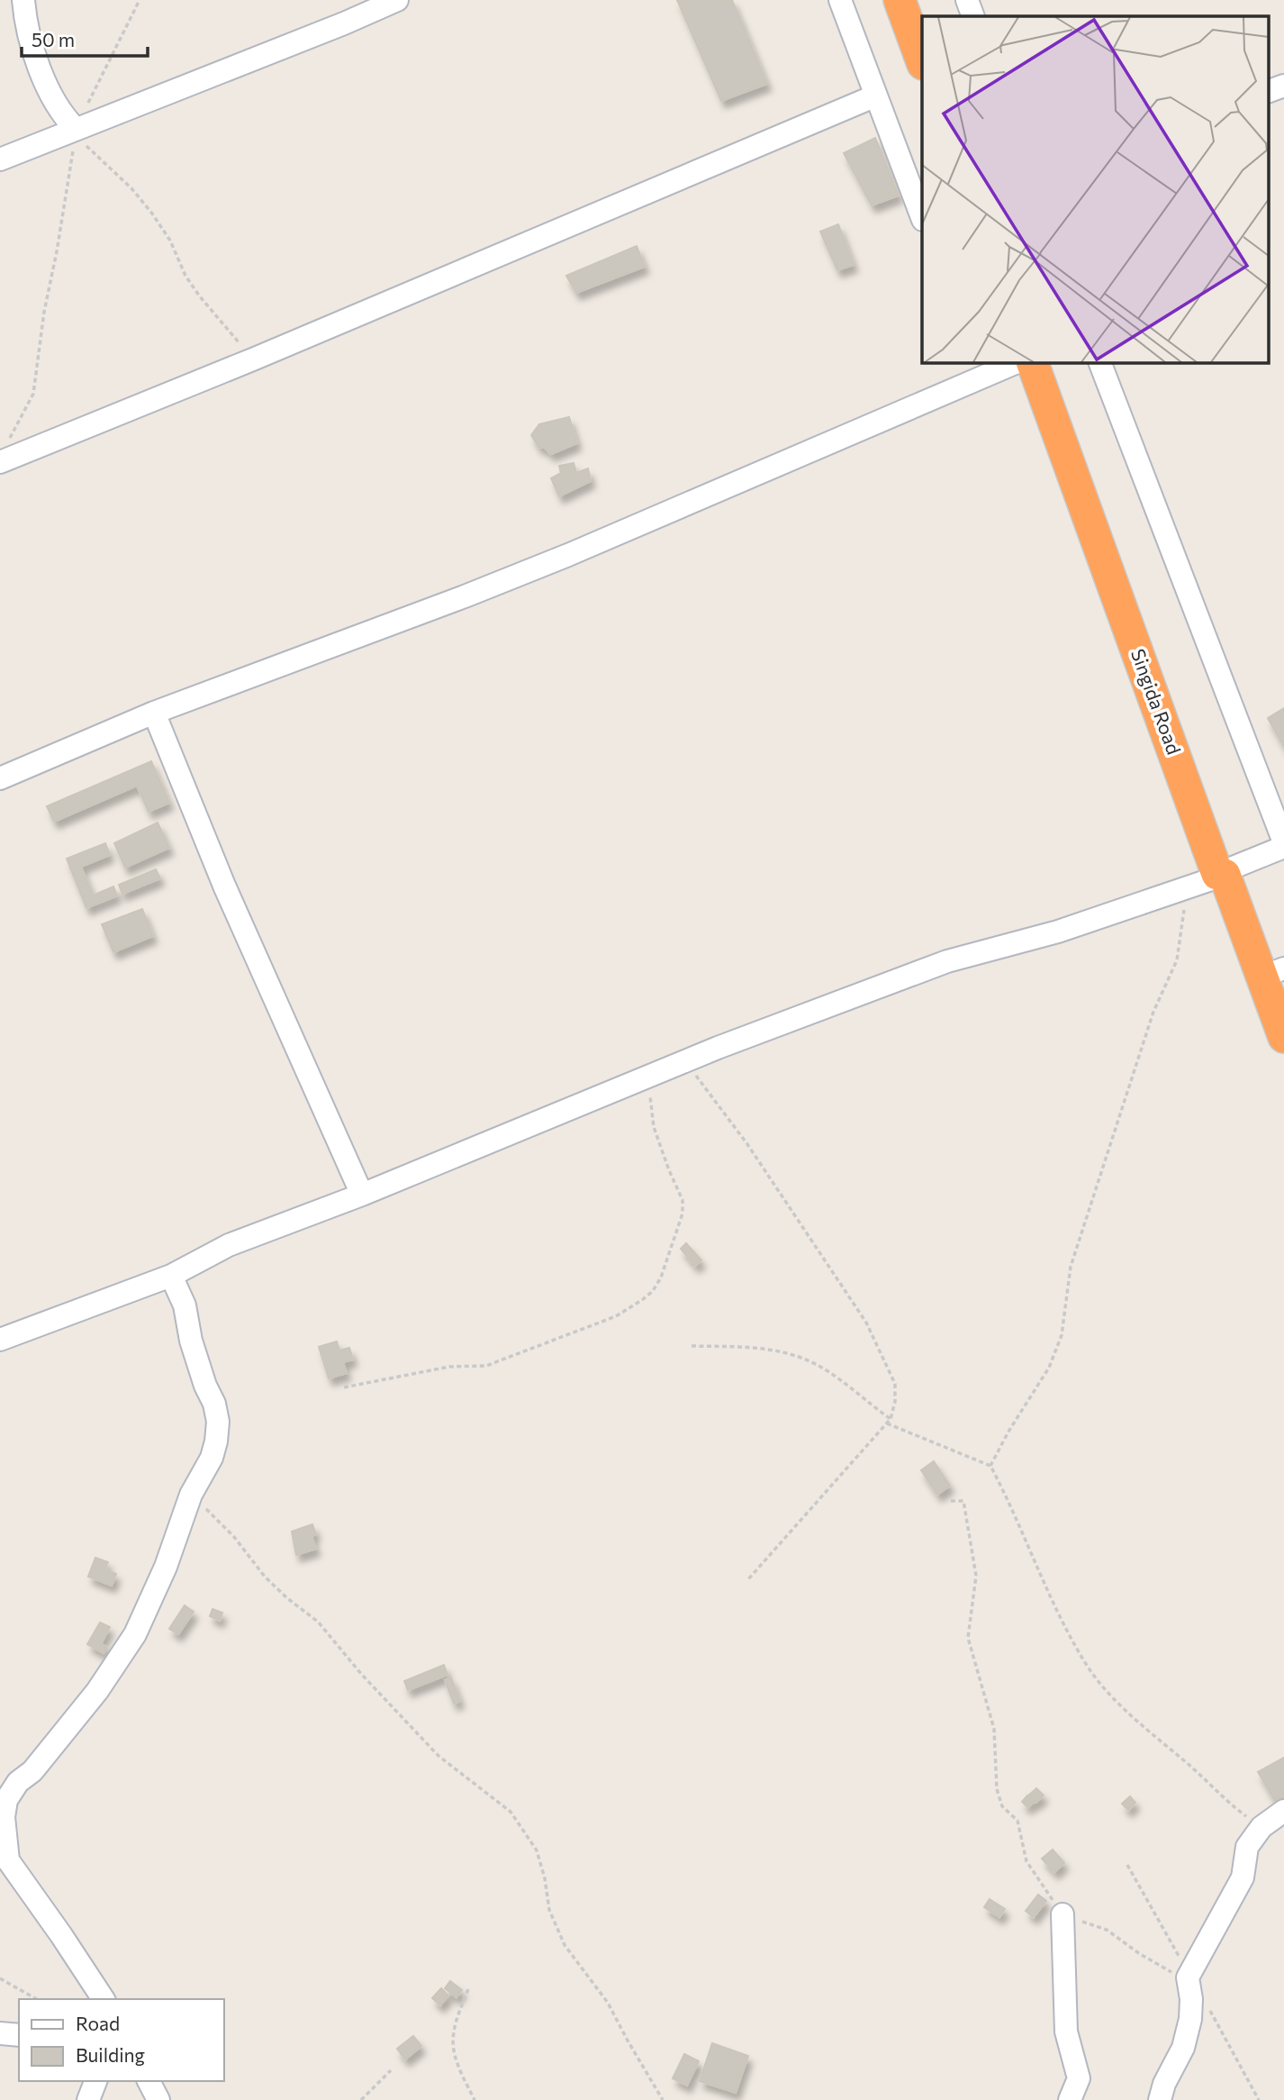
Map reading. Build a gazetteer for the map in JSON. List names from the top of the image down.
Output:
{
  "streets": {
    "highway": ["Singida Road"]
  },
  "legend": ["Road", "Building"],
  "scale_bar": "50 m"
}
